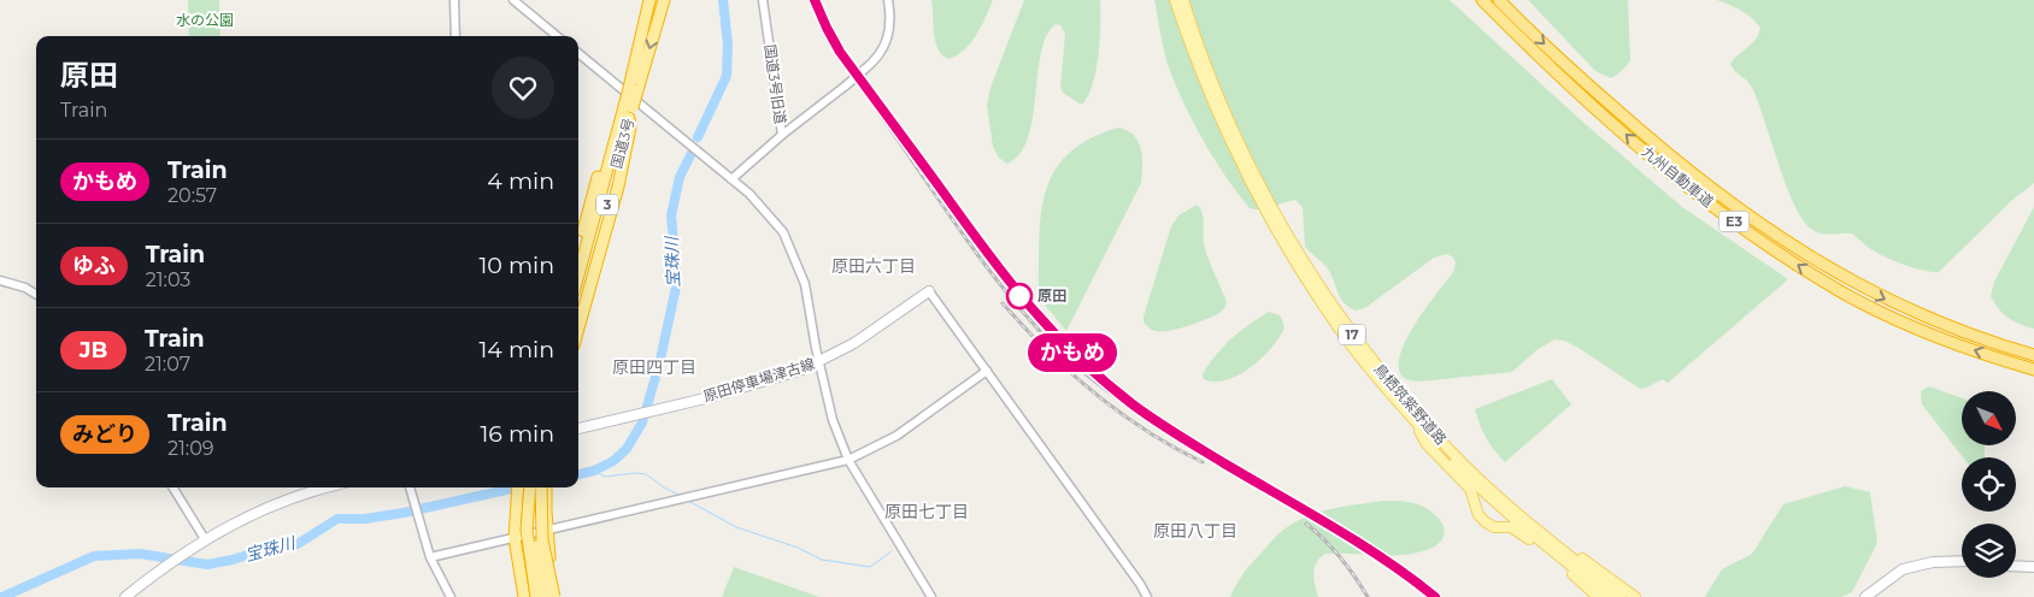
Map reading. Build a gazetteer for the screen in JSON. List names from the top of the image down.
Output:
{
  "streets": {
    "highway": [
      "国道3号",
      "九州自動車道",
      "3",
      "E3"
    ],
    "main road": ["17", "原田停車場津古線", "鳥栖筑紫野道路"],
    "street": ["国道3号旧道"]
  },
  "districts": [
    "原田六丁目",
    "原田四丁目",
    "原田七丁目",
    "原田八丁目"
  ],
  "water": ["宝珠川"],
  "parks": ["水の公園"],
  "places": ["原田"],
  "north": "bottom right",
  "page": {
    "on_map": "かもめ",
    "heading": ["原田", "Train"],
    "list": [
      {
        "mark": "かもめ",
        "name": "Train",
        "note": "20:57",
        "value": "4 min"
      },
      {
        "mark": "ゆふ",
        "name": "Train",
        "note": "21:03",
        "value": "10 min"
      },
      {
        "mark": "JB",
        "name": "Train",
        "note": "21:07",
        "value": "14 min"
      },
      {
        "mark": "みどり",
        "name": "Train",
        "note": "21:09",
        "value": "16 min"
      }
    ]
  }
}
